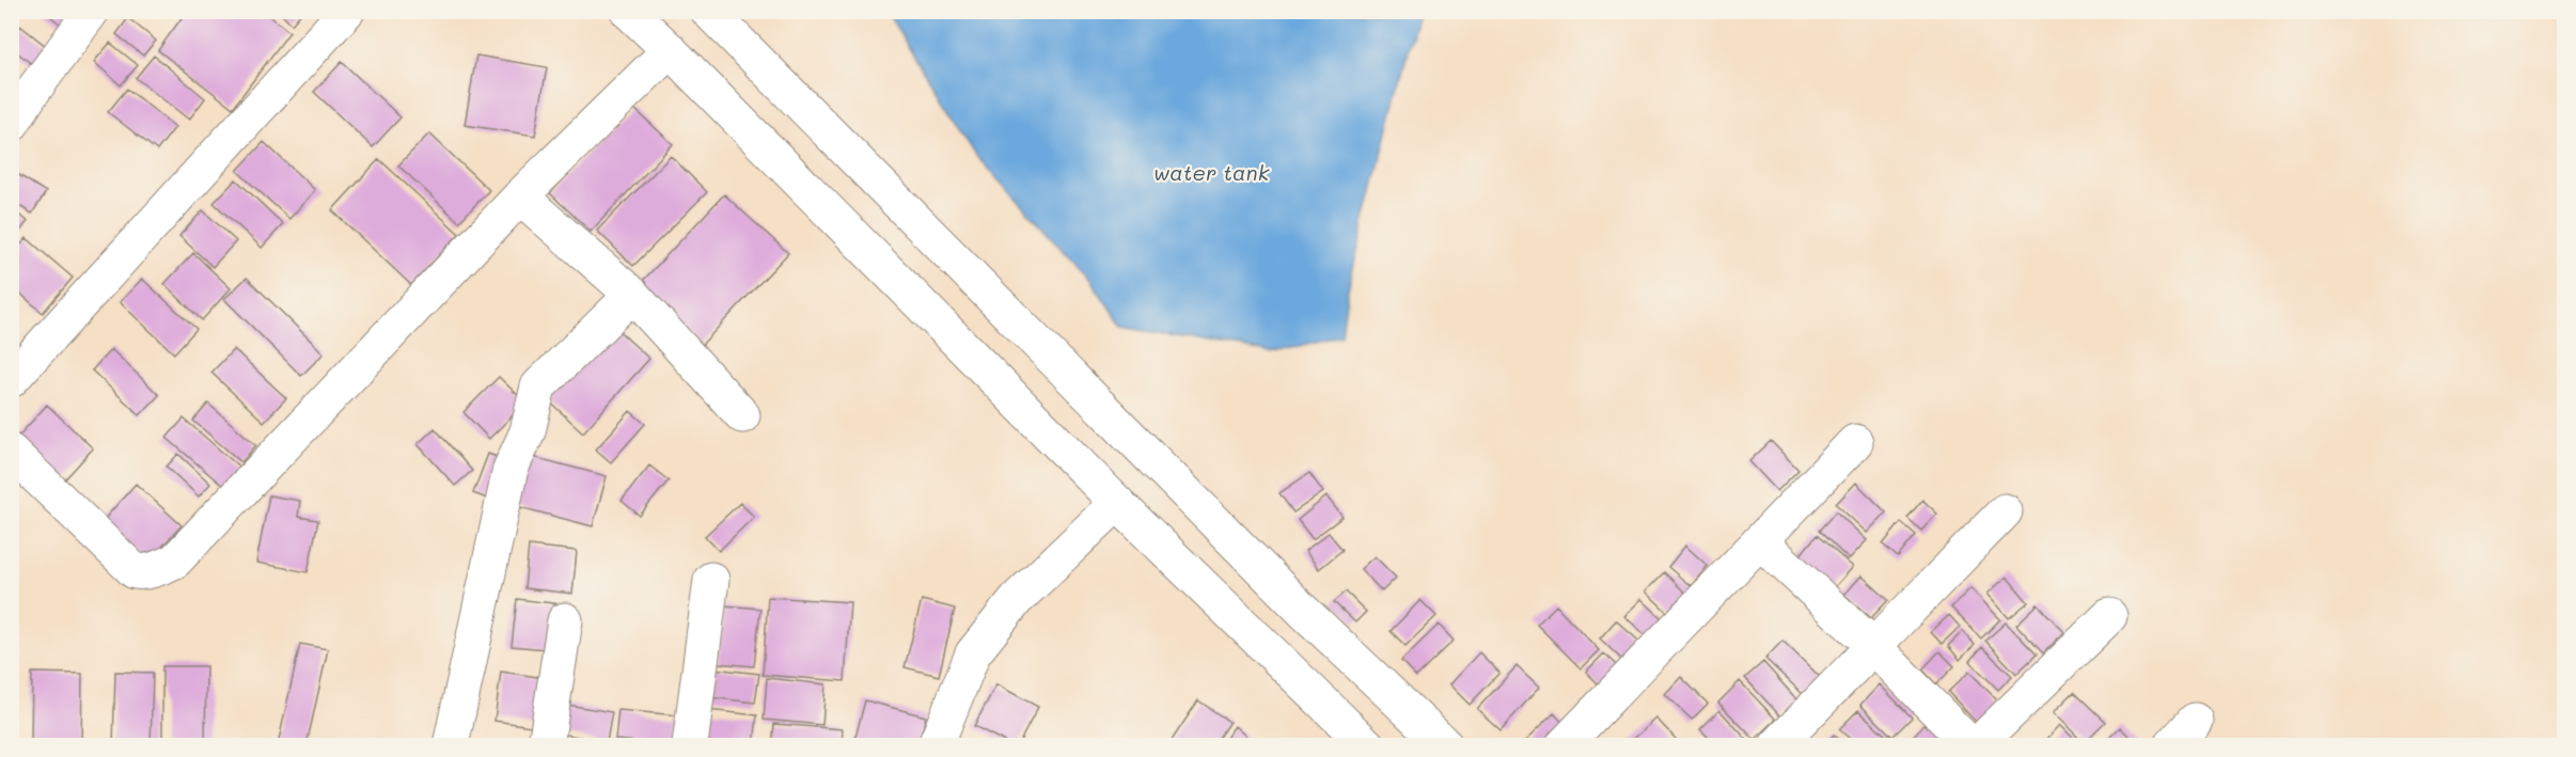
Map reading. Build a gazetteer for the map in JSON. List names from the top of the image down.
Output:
{
  "water": ["water tank"]
}
